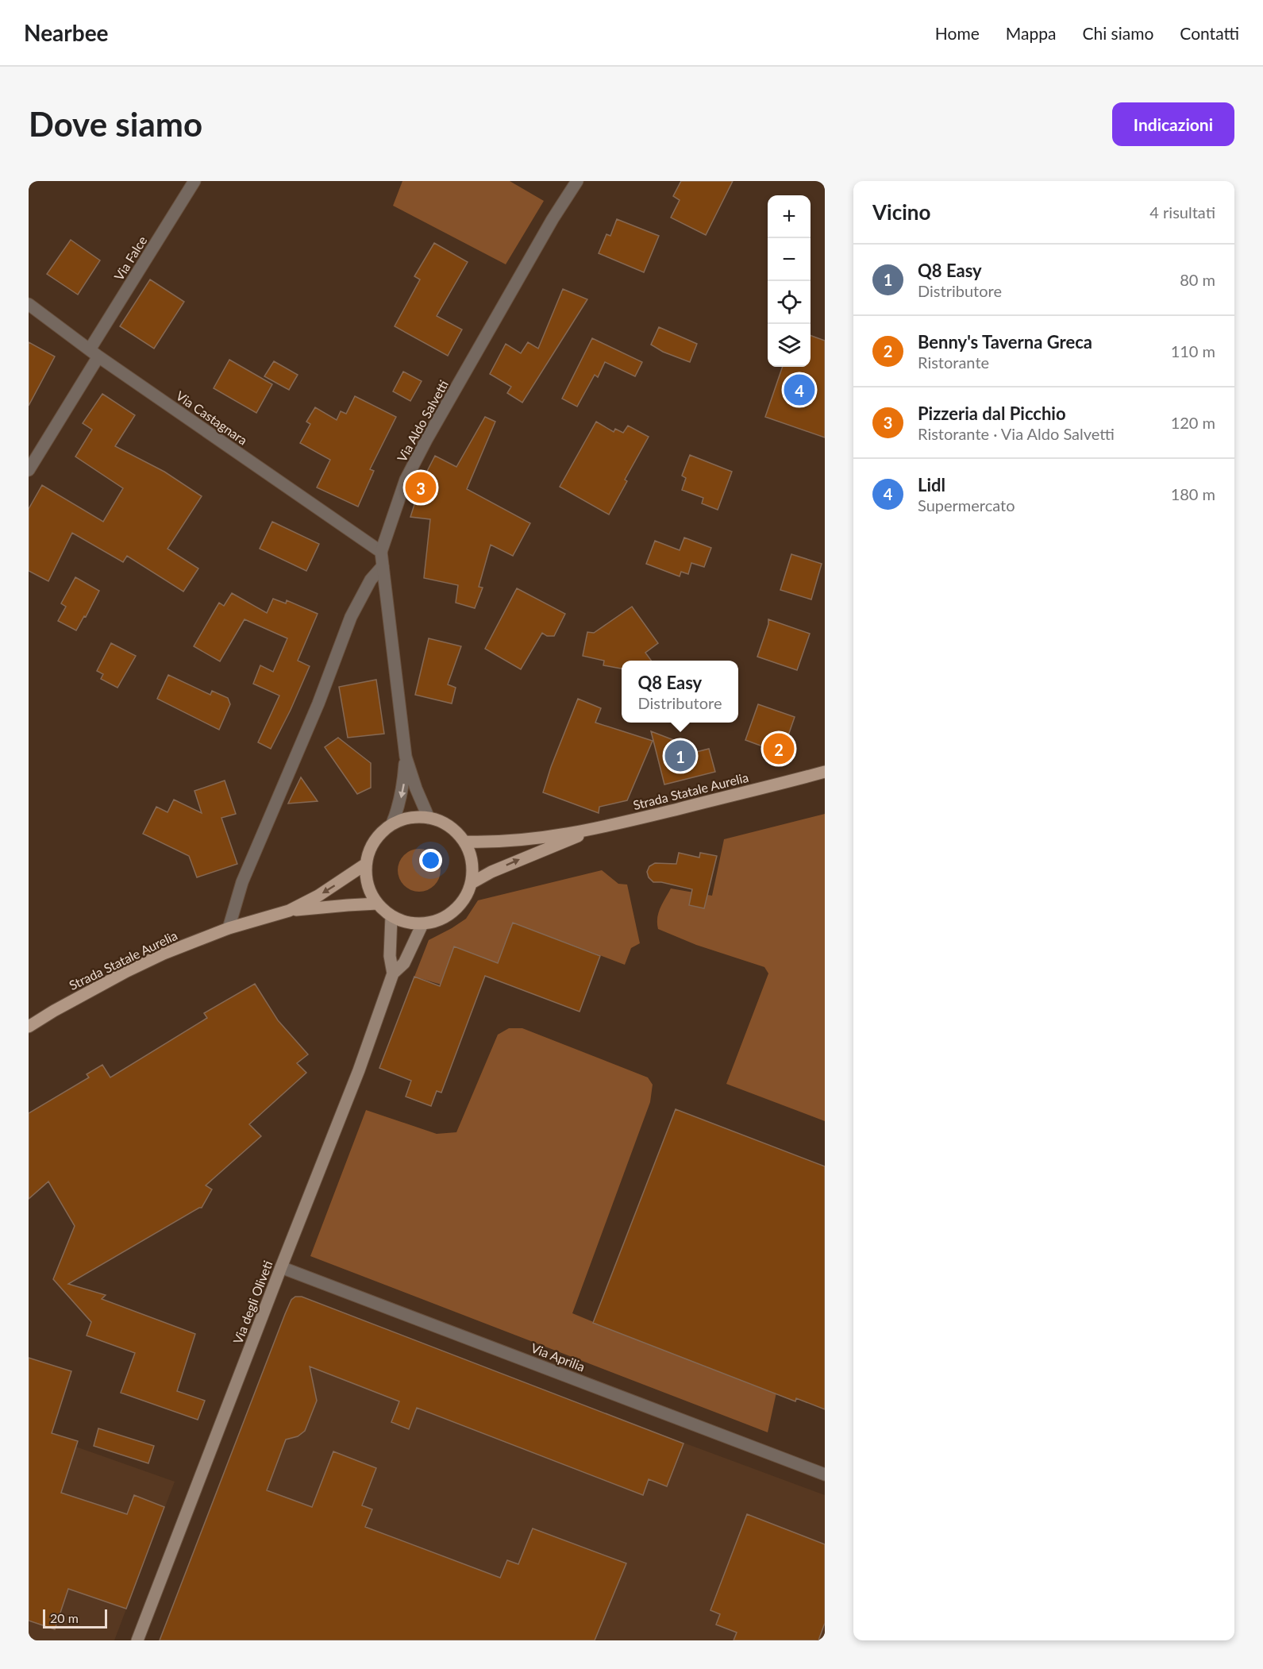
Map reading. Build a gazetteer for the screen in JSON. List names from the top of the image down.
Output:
{
  "streets": {
    "main road": ["Strada Statale Aurelia", "Via degli Oliveti"],
    "street": [
      "Via Falce",
      "Via Castagnara",
      "Via Aldo Salvetti",
      "Via Aprilia"
    ]
  },
  "crossings": [
    ["Via Falce", "Via Castagnara"],
    ["Via Castagnara", "Via Aldo Salvetti"],
    ["Via Aldo Salvetti", "Strada Statale Aurelia"],
    ["Via Aldo Salvetti", "Via degli Oliveti"],
    ["Strada Statale Aurelia", "Via degli Oliveti"],
    ["Via degli Oliveti", "Via Aprilia"]
  ],
  "scale_bar": "20 m",
  "page": {
    "header": "Nearbee",
    "nav": [
      "Home",
      "Mappa",
      "Chi siamo",
      "Contatti"
    ],
    "buttons": "Indicazioni",
    "title": "Dove siamo",
    "heading": ["Vicino", "4 risultati"],
    "map_buttons": ["+", "−"],
    "list": [
      {
        "mark": "1",
        "name": "Q8 Easy",
        "note": "Distributore",
        "value": "80 m"
      },
      {
        "mark": "2",
        "name": "Benny's Taverna Greca",
        "note": "Ristorante",
        "value": "110 m"
      },
      {
        "mark": "3",
        "name": "Pizzeria dal Picchio",
        "note": "Ristorante · Via Aldo Salvetti",
        "value": "120 m"
      },
      {
        "mark": "4",
        "name": "Lidl",
        "note": "Supermercato",
        "value": "180 m"
      }
    ],
    "pins": [
      "4",
      "3",
      "2",
      "1"
    ],
    "popup": ["Q8 Easy", "Distributore"],
    "scale": "20 m"
  }
}
